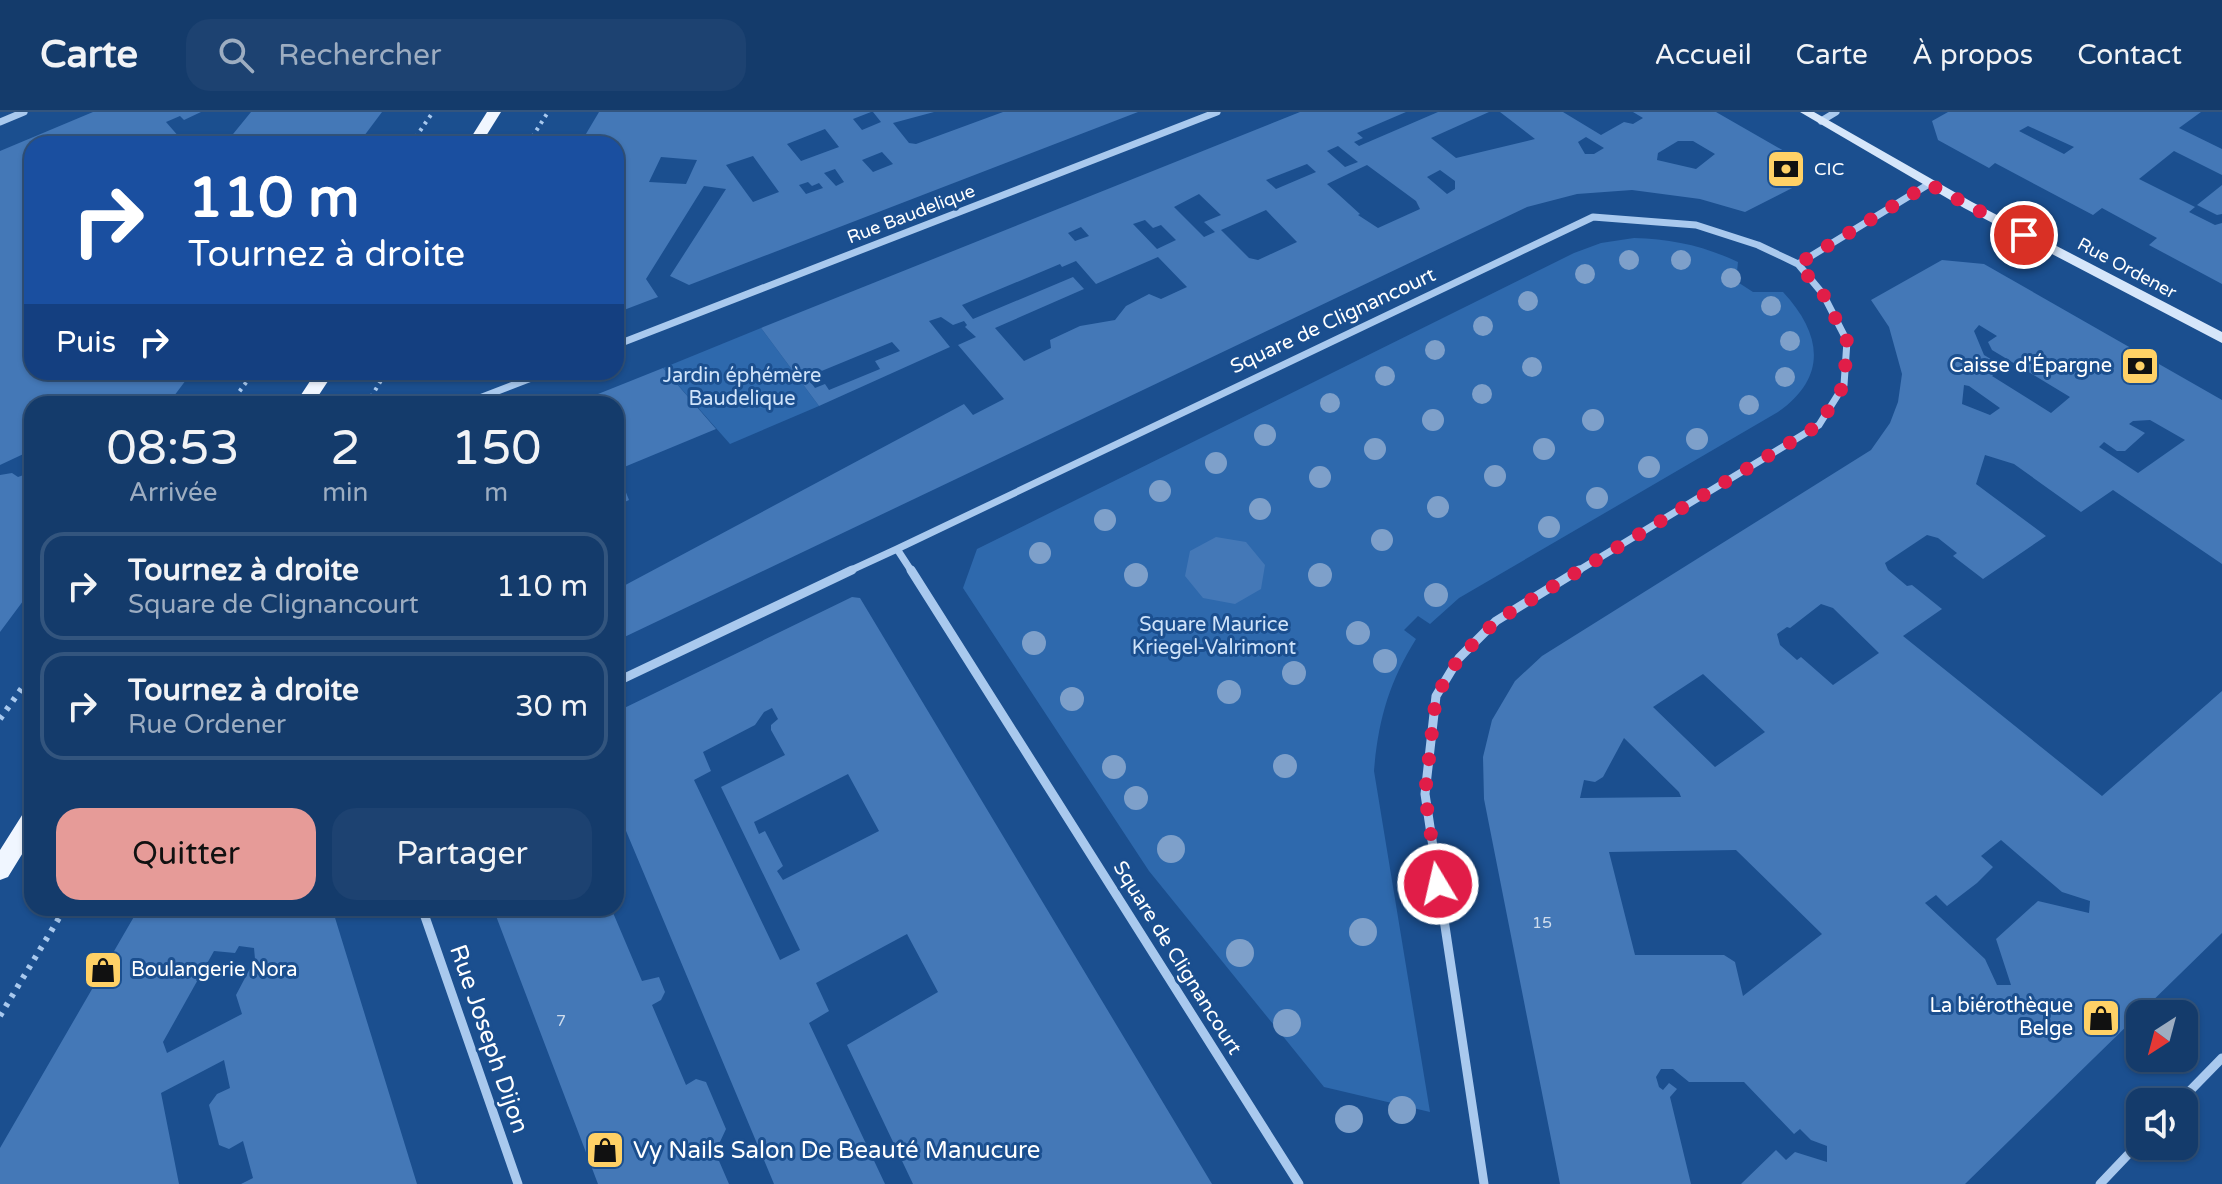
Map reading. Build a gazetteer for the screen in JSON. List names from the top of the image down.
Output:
{
  "streets": {
    "main road": ["Rue Ordener"],
    "street": ["Rue Baudelique", "Square de Clignancourt", "Rue Joseph Dijon"]
  },
  "parks": ["Jardin éphémère Baudelique", "Square Maurice Kriegel-Valrimont"],
  "places": {
    "bank": ["CIC", "Caisse d'Épargne"],
    "shop": ["Boulangerie Nora", "La biérothèque Belge", "Vy Nails Salon De Beauté Manucure"]
  },
  "house_numbers": ["15", "7"],
  "north": "bottom left",
  "page": {
    "header": "Carte",
    "search": "Rechercher",
    "nav": [
      "Accueil",
      "Carte",
      "À propos",
      "Contact"
    ],
    "turn": ["110 m", "Tournez à droite"],
    "then": "Puis",
    "eta": [
      "08:53",
      "Arrivée",
      "2",
      "min",
      "150",
      "m"
    ],
    "list": [
      {
        "name": "Tournez à droite",
        "note": "Square de Clignancourt",
        "value": "110 m"
      },
      {
        "name": "Tournez à droite",
        "note": "Rue Ordener",
        "value": "30 m"
      }
    ],
    "buttons": ["Quitter", "Partager"]
  }
}
